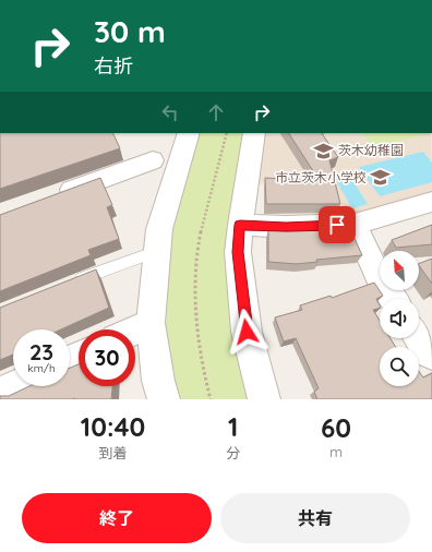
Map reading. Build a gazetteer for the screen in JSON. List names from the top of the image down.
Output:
{
  "places": {
    "school or university": ["茨木幼稚園", "市立茨木小学校"]
  },
  "north": "top left",
  "page": {
    "turn": ["30 m", "右折"],
    "speed": "23 km/h",
    "limit": "30",
    "eta": [
      "10:40",
      "到着",
      "1",
      "分",
      "60",
      "m"
    ],
    "buttons": ["終了", "共有"]
  }
}
